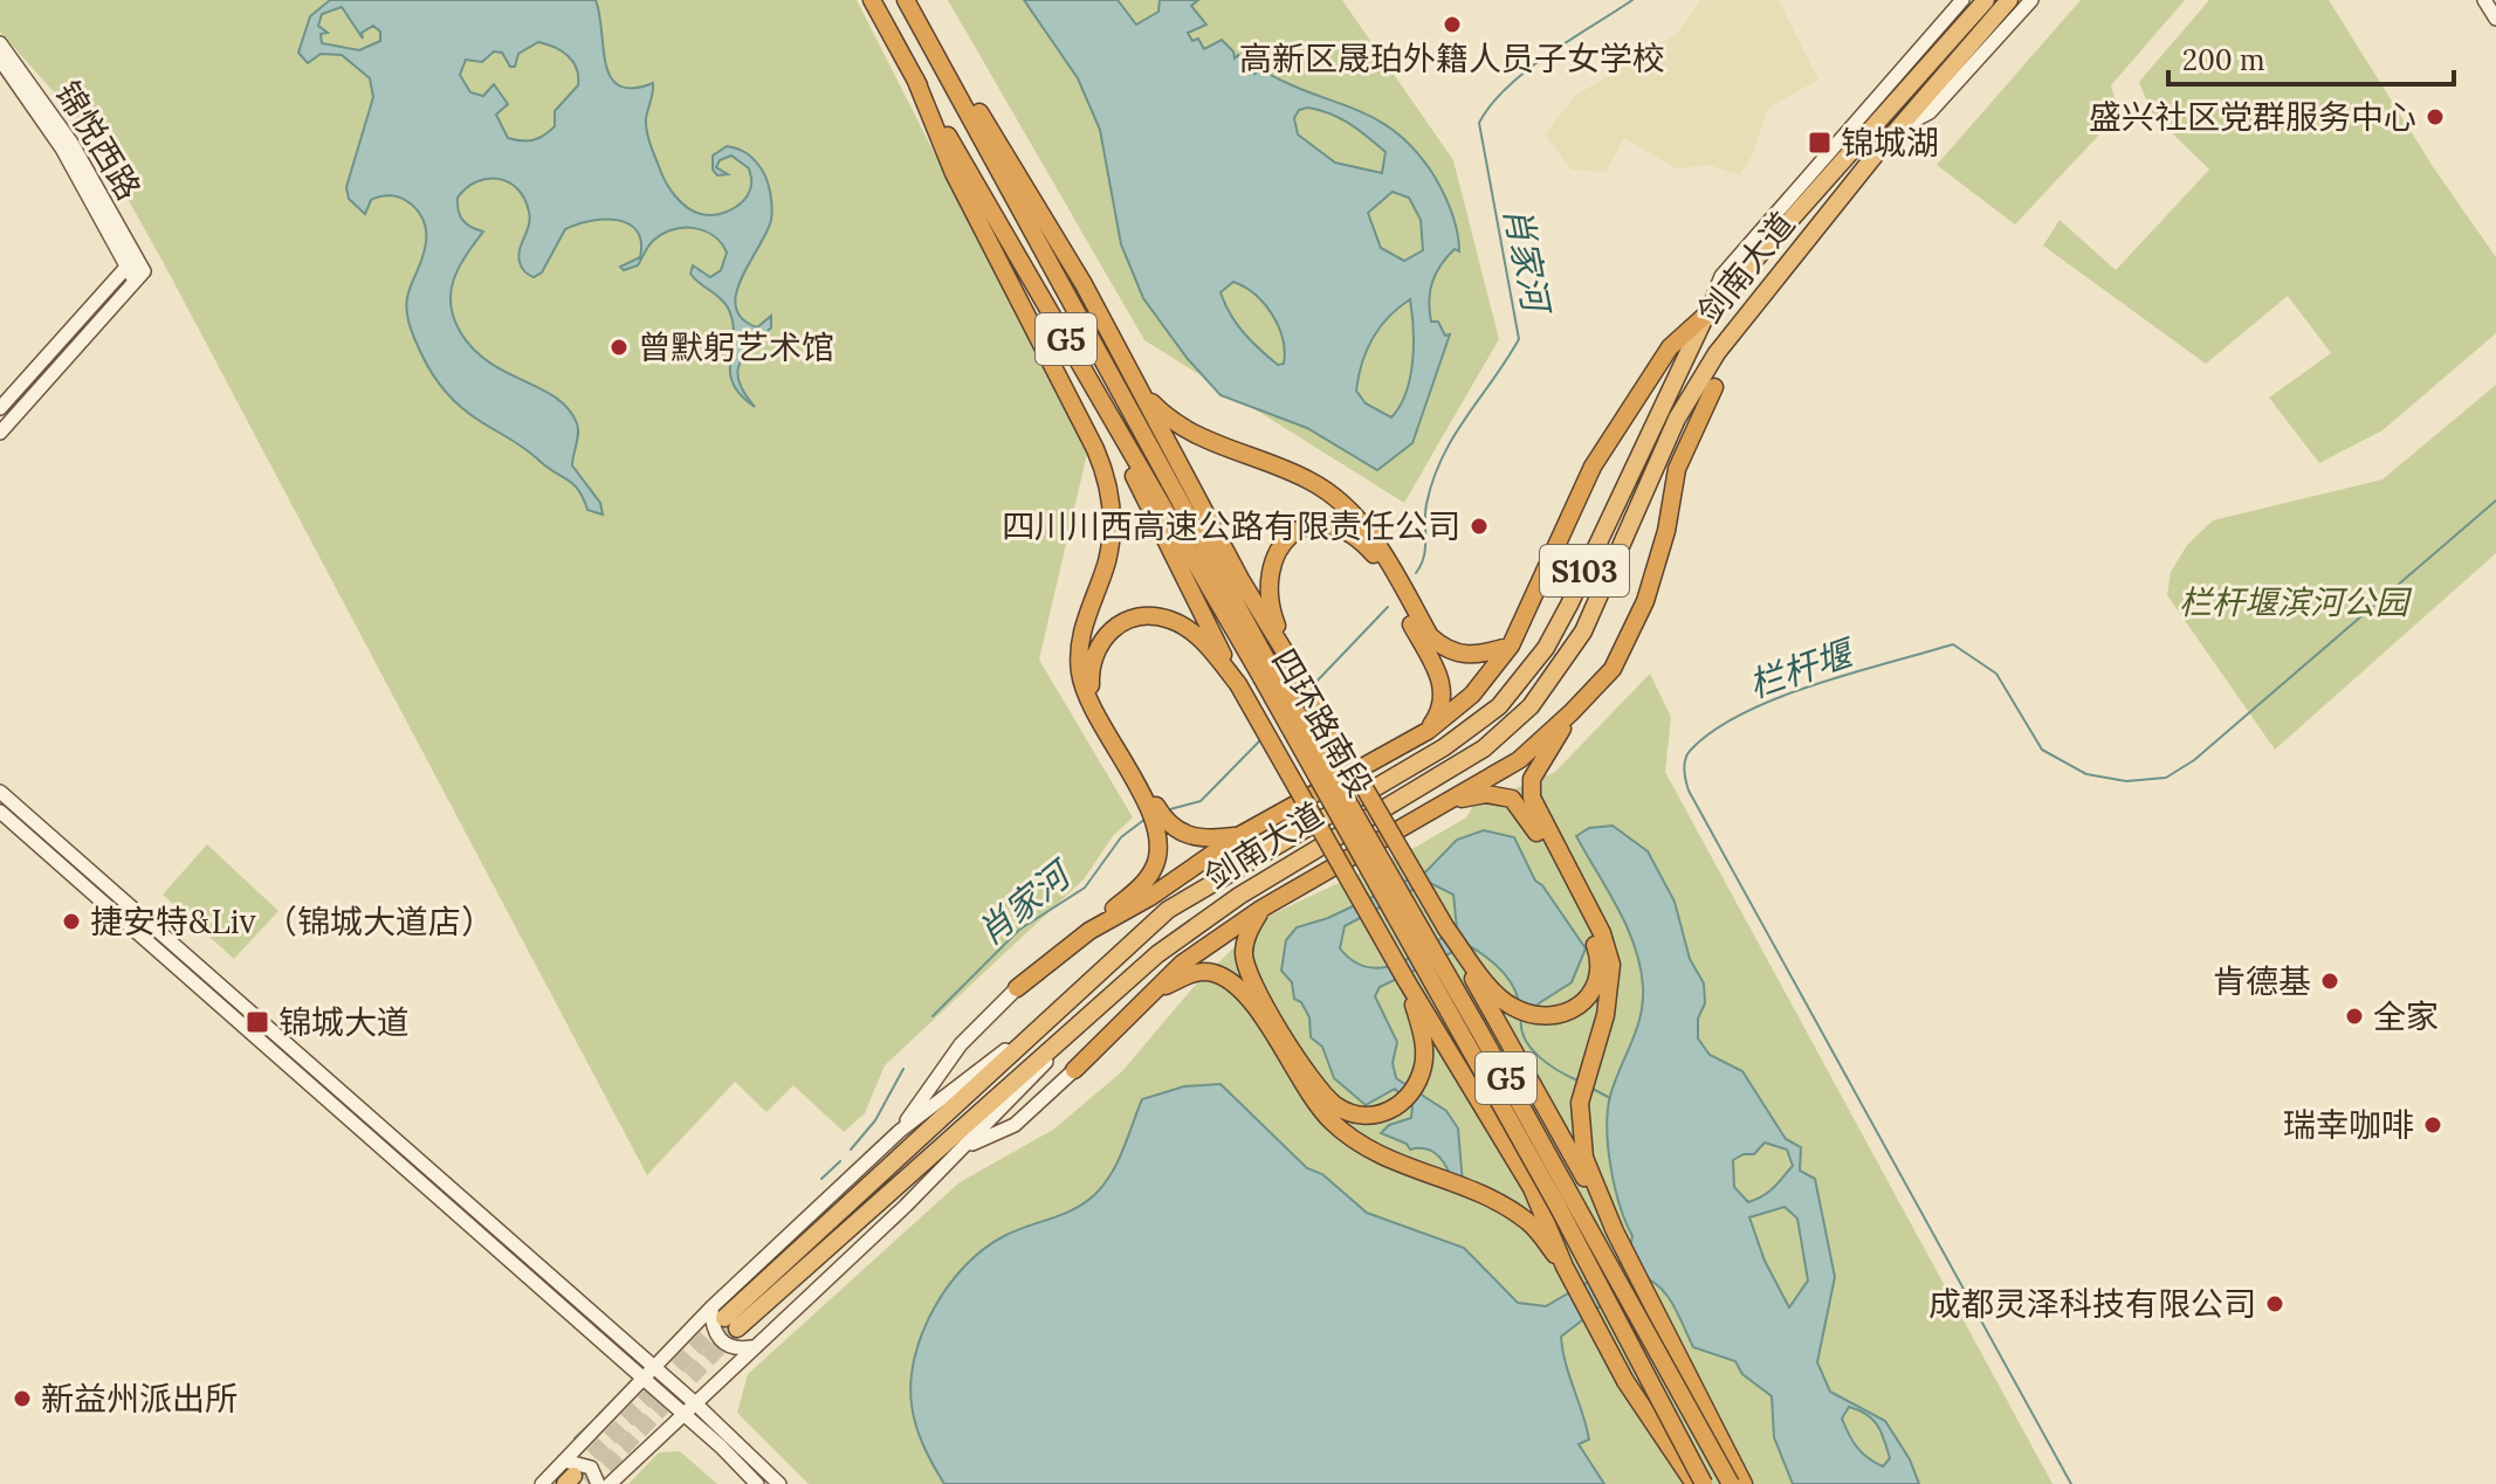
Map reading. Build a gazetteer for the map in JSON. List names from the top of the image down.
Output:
{
  "streets": {
    "highway": [
      "剑南大道",
      "G5",
      "S103",
      "四环路南段"
    ],
    "main road": ["锦悦西路"]
  },
  "water": ["肖家河", "栏杆堰"],
  "parks": ["栏杆堰滨河公园"],
  "places": {
    "other": [
      "高新区晟珀外籍人员子女学校",
      "盛兴社区党群服务中心",
      "曾默躬艺术馆",
      "四川川西高速公路有限责任公司",
      "捷安特&Liv （锦城大道店）",
      "肯德基",
      "全家",
      "瑞幸咖啡",
      "成都灵泽科技有限公司",
      "新益州派出所"
    ],
    "transit": ["锦城湖", "锦城大道"]
  },
  "scale_bar": "200 m"
}
